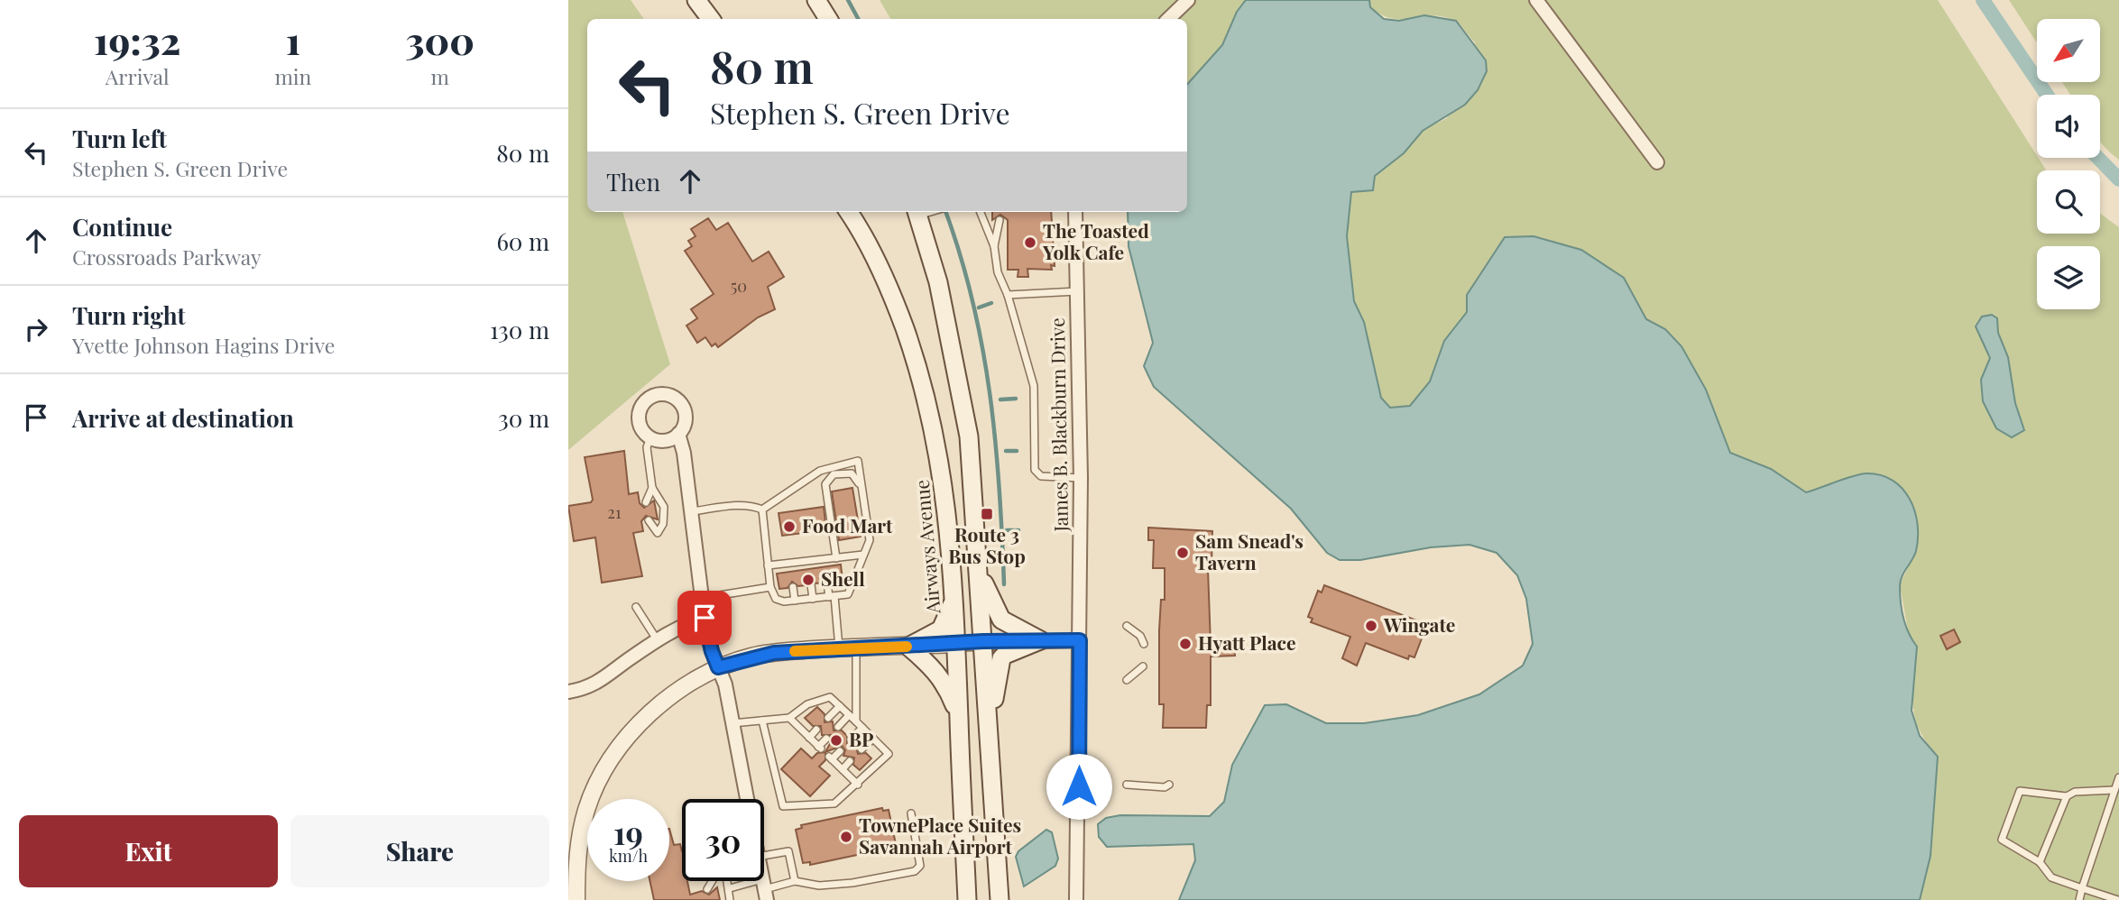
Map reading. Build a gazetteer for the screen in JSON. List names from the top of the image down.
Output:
{
  "streets": {
    "main road": ["Airways Avenue"],
    "street": ["James B. Blackburn Drive"]
  },
  "places": {
    "other": [
      "The Toasted Yolk Cafe",
      "Food Mart",
      "Sam Snead's Tavern",
      "Shell",
      "Wingate",
      "Hyatt Place",
      "BP",
      "TownePlace Suites Savannah Airport"
    ],
    "transit": ["Route 3 Bus Stop"]
  },
  "house_numbers": ["50", "21"],
  "north": "bottom left",
  "page": {
    "eta": [
      "19:32",
      "Arrival",
      "1",
      "min",
      "300",
      "m"
    ],
    "turn": ["80 m", "Stephen S. Green Drive"],
    "list": [
      {
        "name": "Turn left",
        "note": "Stephen S. Green Drive",
        "value": "80 m"
      },
      {
        "name": "Continue",
        "note": "Crossroads Parkway",
        "value": "60 m"
      },
      {
        "name": "Turn right",
        "note": "Yvette Johnson Hagins Drive",
        "value": "130 m"
      },
      {
        "name": "Arrive at destination",
        "value": "30 m"
      }
    ],
    "then": "Then",
    "speed": "19 km/h",
    "limit": "30",
    "buttons": ["Exit", "Share"]
  }
}
